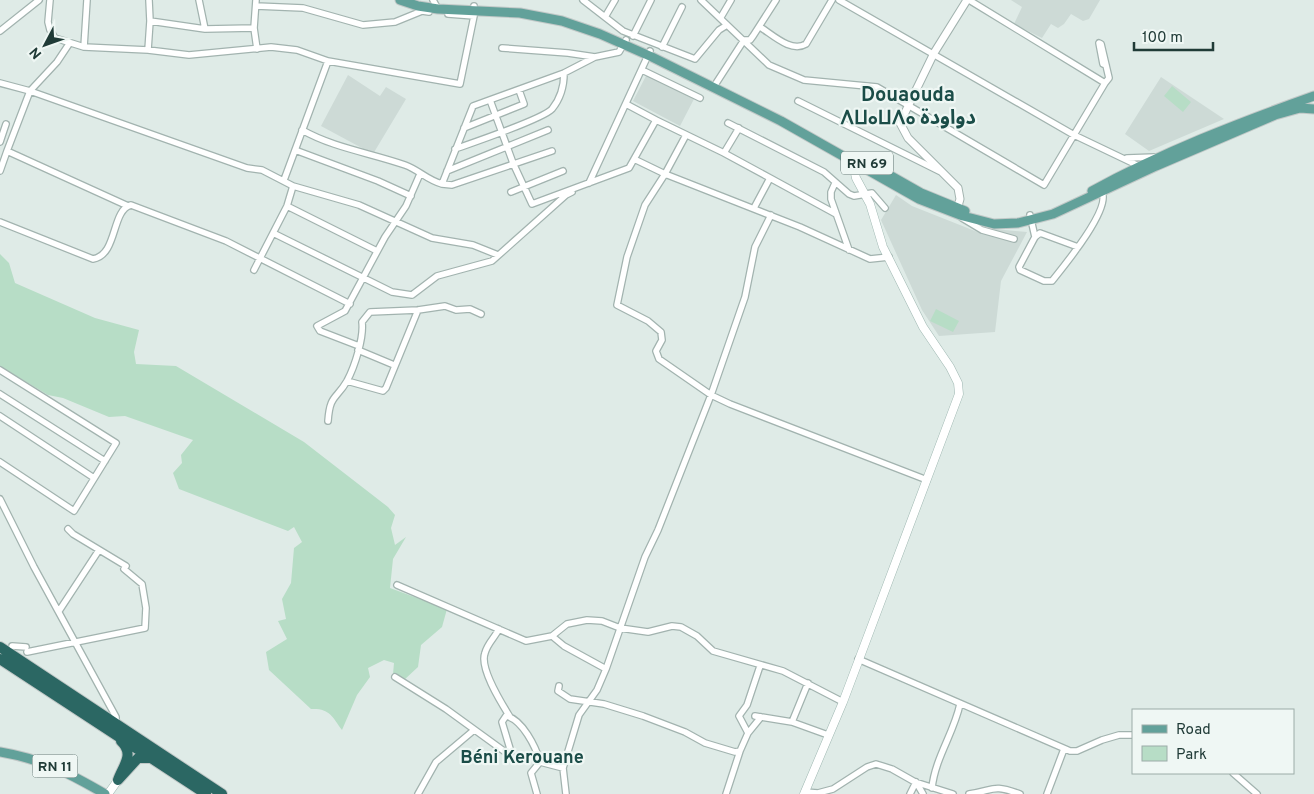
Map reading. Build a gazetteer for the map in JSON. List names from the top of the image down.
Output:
{
  "streets": {
    "main road": ["RN 69", "RN 11"]
  },
  "districts": ["Douaouda ⴷⵡⴰⵡⴷⴰ دواودة", "Béni Kerouane"],
  "legend": ["Road", "Park"],
  "scale_bar": "100 m",
  "north": "bottom left"
}
